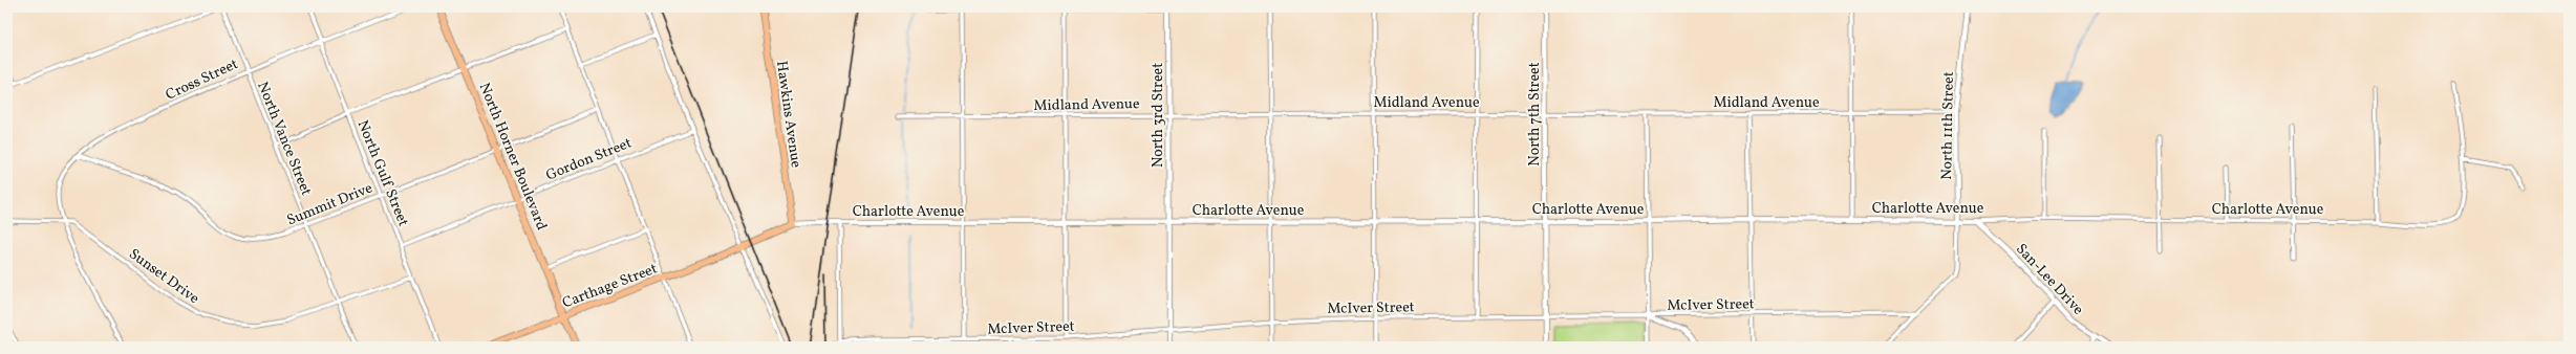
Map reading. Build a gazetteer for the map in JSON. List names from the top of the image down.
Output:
{
  "streets": {
    "main road": [
      "Hawkins Avenue",
      "North Horner Boulevard",
      "Charlotte Avenue",
      "Carthage Street"
    ],
    "street": [
      "Cross Street",
      "Midland Avenue",
      "North 7th Street",
      "North 3rd Street",
      "North 11th Street",
      "North Vance Street",
      "Gordon Street",
      "North Gulf Street",
      "Summit Drive",
      "Sunset Drive",
      "San-Lee Drive",
      "McIver Street"
    ]
  },
  "crossings": [
    ["Cross Street", "North Vance Street"],
    ["Cross Street", "North Gulf Street"],
    ["Cross Street", "Summit Drive"],
    ["Cross Street", "Sunset Drive"],
    ["Midland Avenue", "North 7th Street"],
    ["Midland Avenue", "North 3rd Street"],
    ["Midland Avenue", "North 11th Street"],
    ["Hawkins Avenue", "Charlotte Avenue"],
    ["North 7th Street", "Charlotte Avenue"],
    ["North 7th Street", "McIver Street"],
    ["North 3rd Street", "Charlotte Avenue"],
    ["North 3rd Street", "McIver Street"],
    ["North 11th Street", "Charlotte Avenue"],
    ["North Vance Street", "Summit Drive"],
    ["North Vance Street", "Sunset Drive"],
    ["North Horner Boulevard", "Gordon Street"],
    ["North Horner Boulevard", "Summit Drive"],
    ["North Horner Boulevard", "Carthage Street"],
    ["Gordon Street", "North Gulf Street"],
    ["North Gulf Street", "Summit Drive"],
    ["North Gulf Street", "Sunset Drive"],
    ["Charlotte Avenue", "San-Lee Drive"],
    ["Charlotte Avenue", "Carthage Street"]
  ]
}
